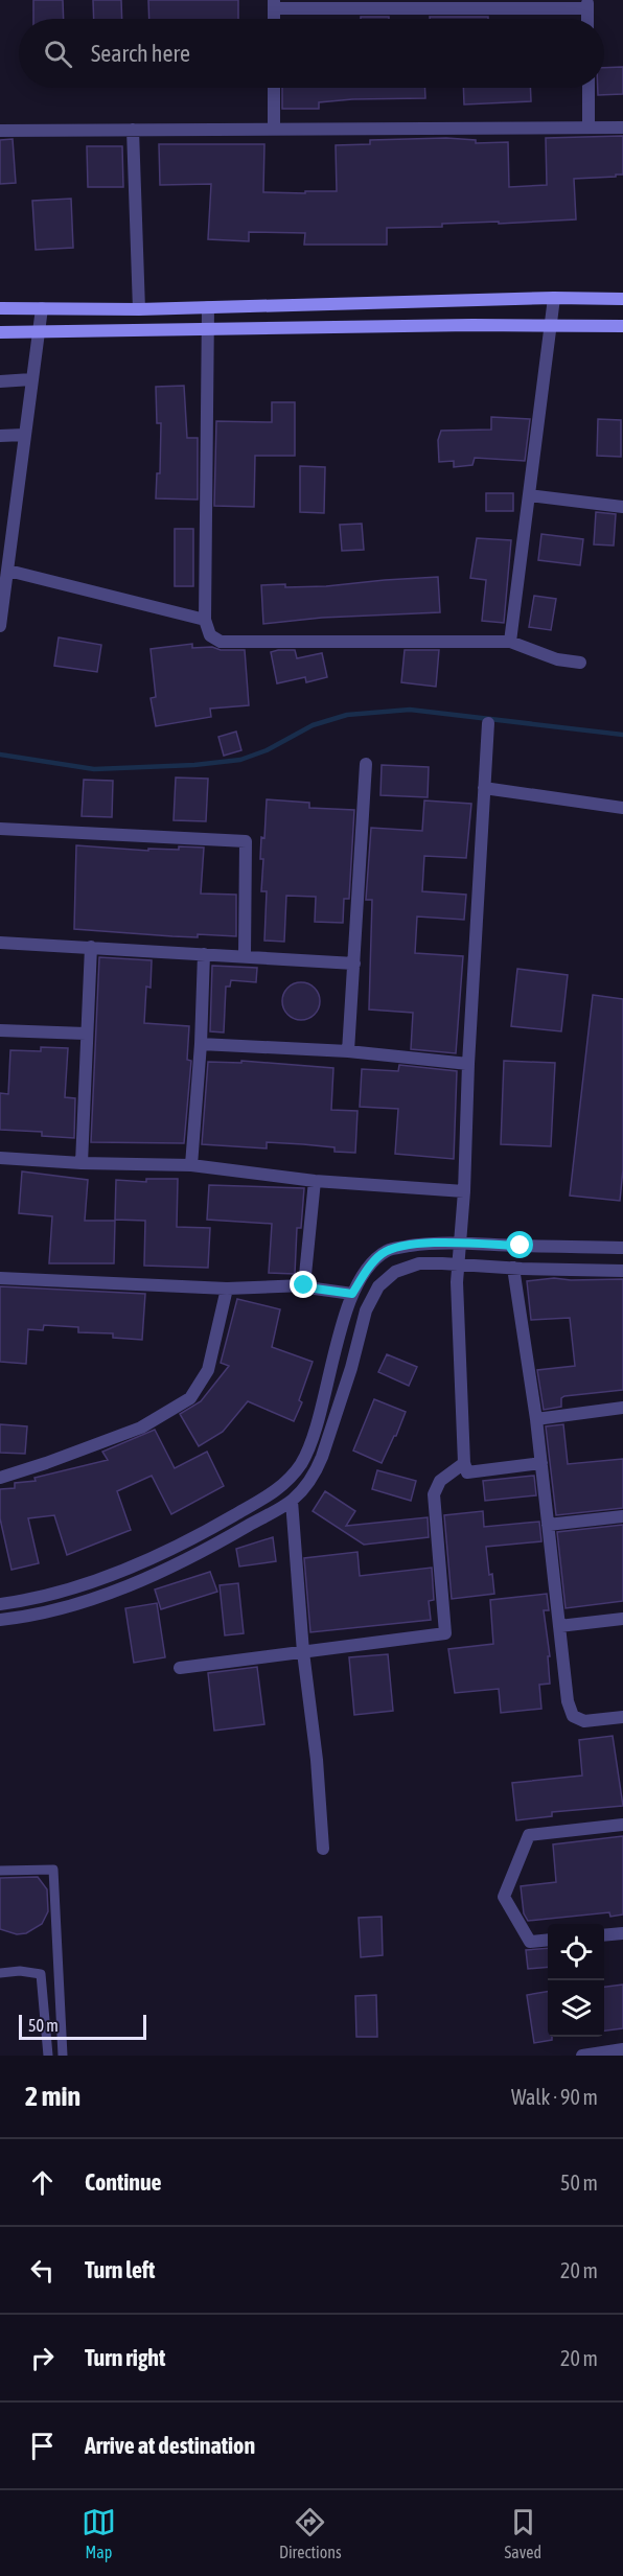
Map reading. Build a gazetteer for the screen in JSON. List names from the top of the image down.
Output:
{
  "scale_bar": "50 m",
  "page": {
    "search": "Search here",
    "scale": "50 m",
    "heading": ["2 min", "Walk · 90 m"],
    "list": [
      ["Continue", "50 m"],
      ["Turn left", "20 m"],
      ["Turn right", "20 m"],
      "Arrive at destination"
    ],
    "nav": ["Map", "Directions", "Saved"]
  }
}
